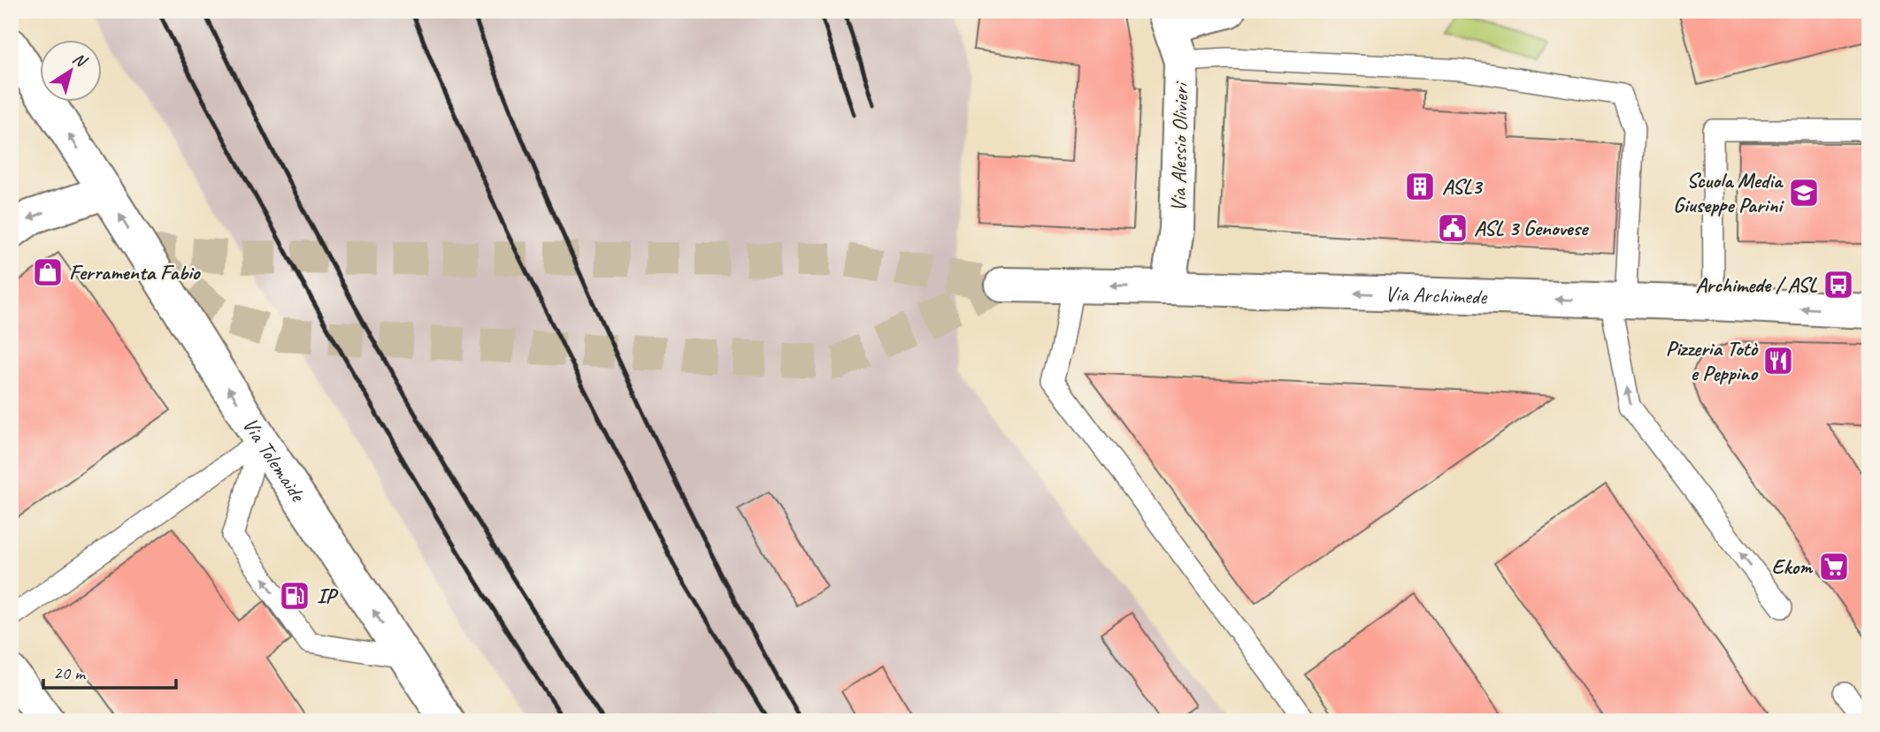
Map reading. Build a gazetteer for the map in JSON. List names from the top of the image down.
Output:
{
  "streets": {
    "street": ["Via Alessio Olivieri", "Via Archimede", "Via Tolemaide"]
  },
  "crossings": [
    ["Via Alessio Olivieri", "Via Archimede"]
  ],
  "one_way": ["Via Archimede", "Via Tolemaide"],
  "places": {
    "building": ["ASL3"],
    "school or university": ["Scuola Media Giuseppe Parini"],
    "public building": ["ASL 3 Genovese"],
    "shop": ["Ferramenta Fabio"],
    "bus stop": ["Archimede / ASL"],
    "restaurant": ["Pizzeria Totò e Peppino"],
    "supermarket": ["Ekom"],
    "fuel station": ["IP"]
  },
  "scale_bar": "20 m",
  "north": "top right"
}
